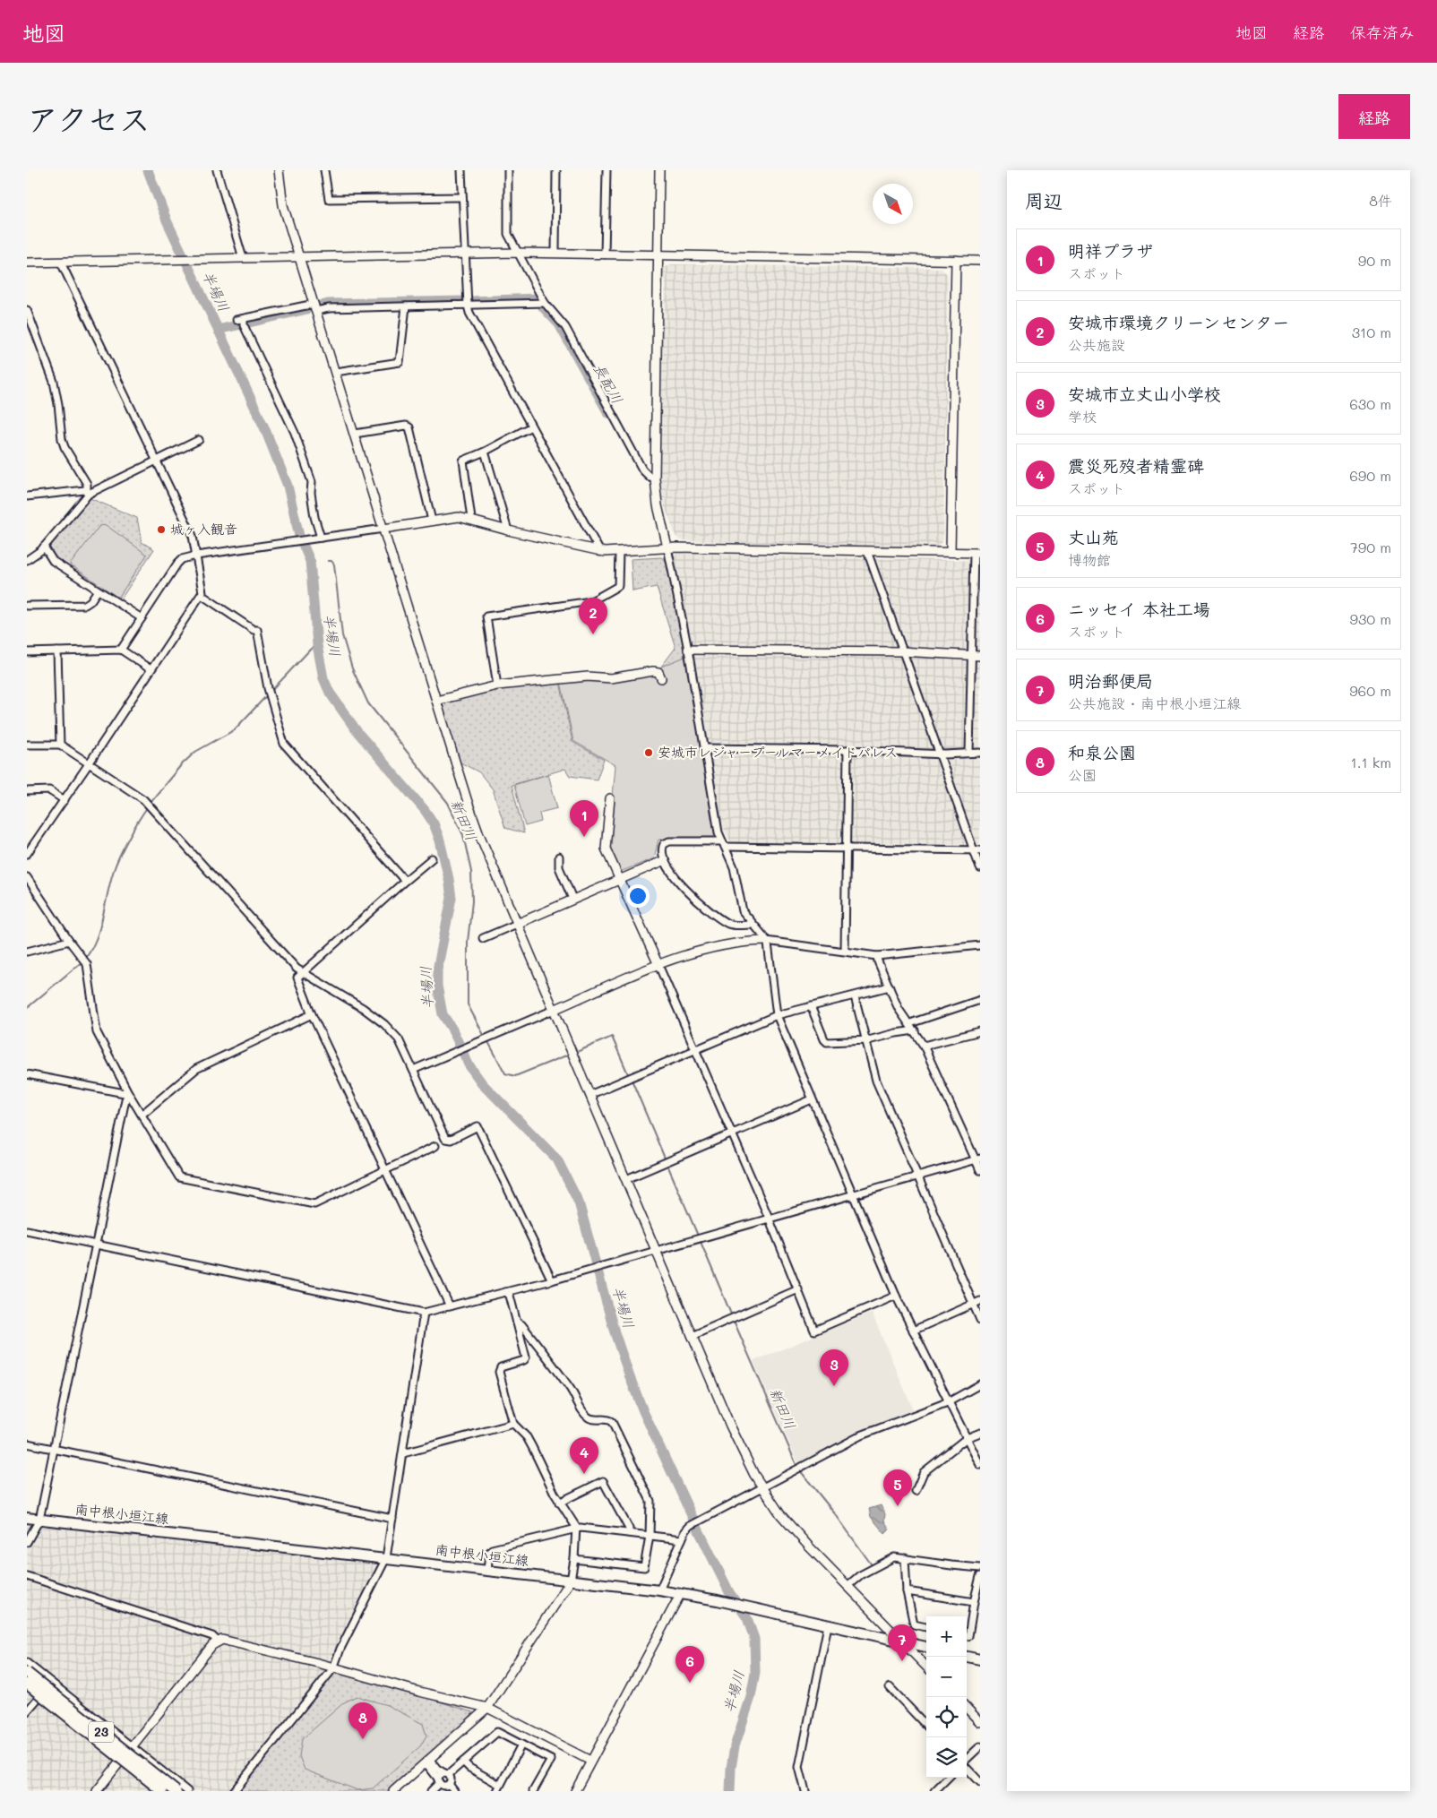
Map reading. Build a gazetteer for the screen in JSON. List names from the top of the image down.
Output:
{
  "streets": {
    "highway": ["23"],
    "main road": ["南中根小垣江線"]
  },
  "water": ["半場川", "長配川", "新田川"],
  "places": ["城ヶ入観音", "安城市レジャープールマーメイドパレス"],
  "north": "bottom right",
  "page": {
    "header": "地図",
    "nav": ["地図", "経路", "保存済み"],
    "title": "アクセス",
    "buttons": "経路",
    "heading": ["周辺", "8件"],
    "list": [
      {
        "mark": "1",
        "name": "明祥プラザ",
        "note": "スポット",
        "value": "90 m"
      },
      {
        "mark": "2",
        "name": "安城市環境クリーンセンター",
        "note": "公共施設",
        "value": "310 m"
      },
      {
        "mark": "3",
        "name": "安城市立丈山小学校",
        "note": "学校",
        "value": "630 m"
      },
      {
        "mark": "4",
        "name": "震災死歿者精霊碑",
        "note": "スポット",
        "value": "690 m"
      },
      {
        "mark": "5",
        "name": "丈山苑",
        "note": "博物館",
        "value": "790 m"
      },
      {
        "mark": "6",
        "name": "ニッセイ 本社工場",
        "note": "スポット",
        "value": "930 m"
      },
      {
        "mark": "7",
        "name": "明治郵便局",
        "note": "公共施設 · 南中根小垣江線",
        "value": "960 m"
      },
      {
        "mark": "8",
        "name": "和泉公園",
        "note": "公園",
        "value": "1.1 km"
      }
    ],
    "pins": [
      "2",
      "1",
      "3",
      "4",
      "5",
      "7",
      "6",
      "8"
    ],
    "map_buttons": ["+", "−"]
  }
}
